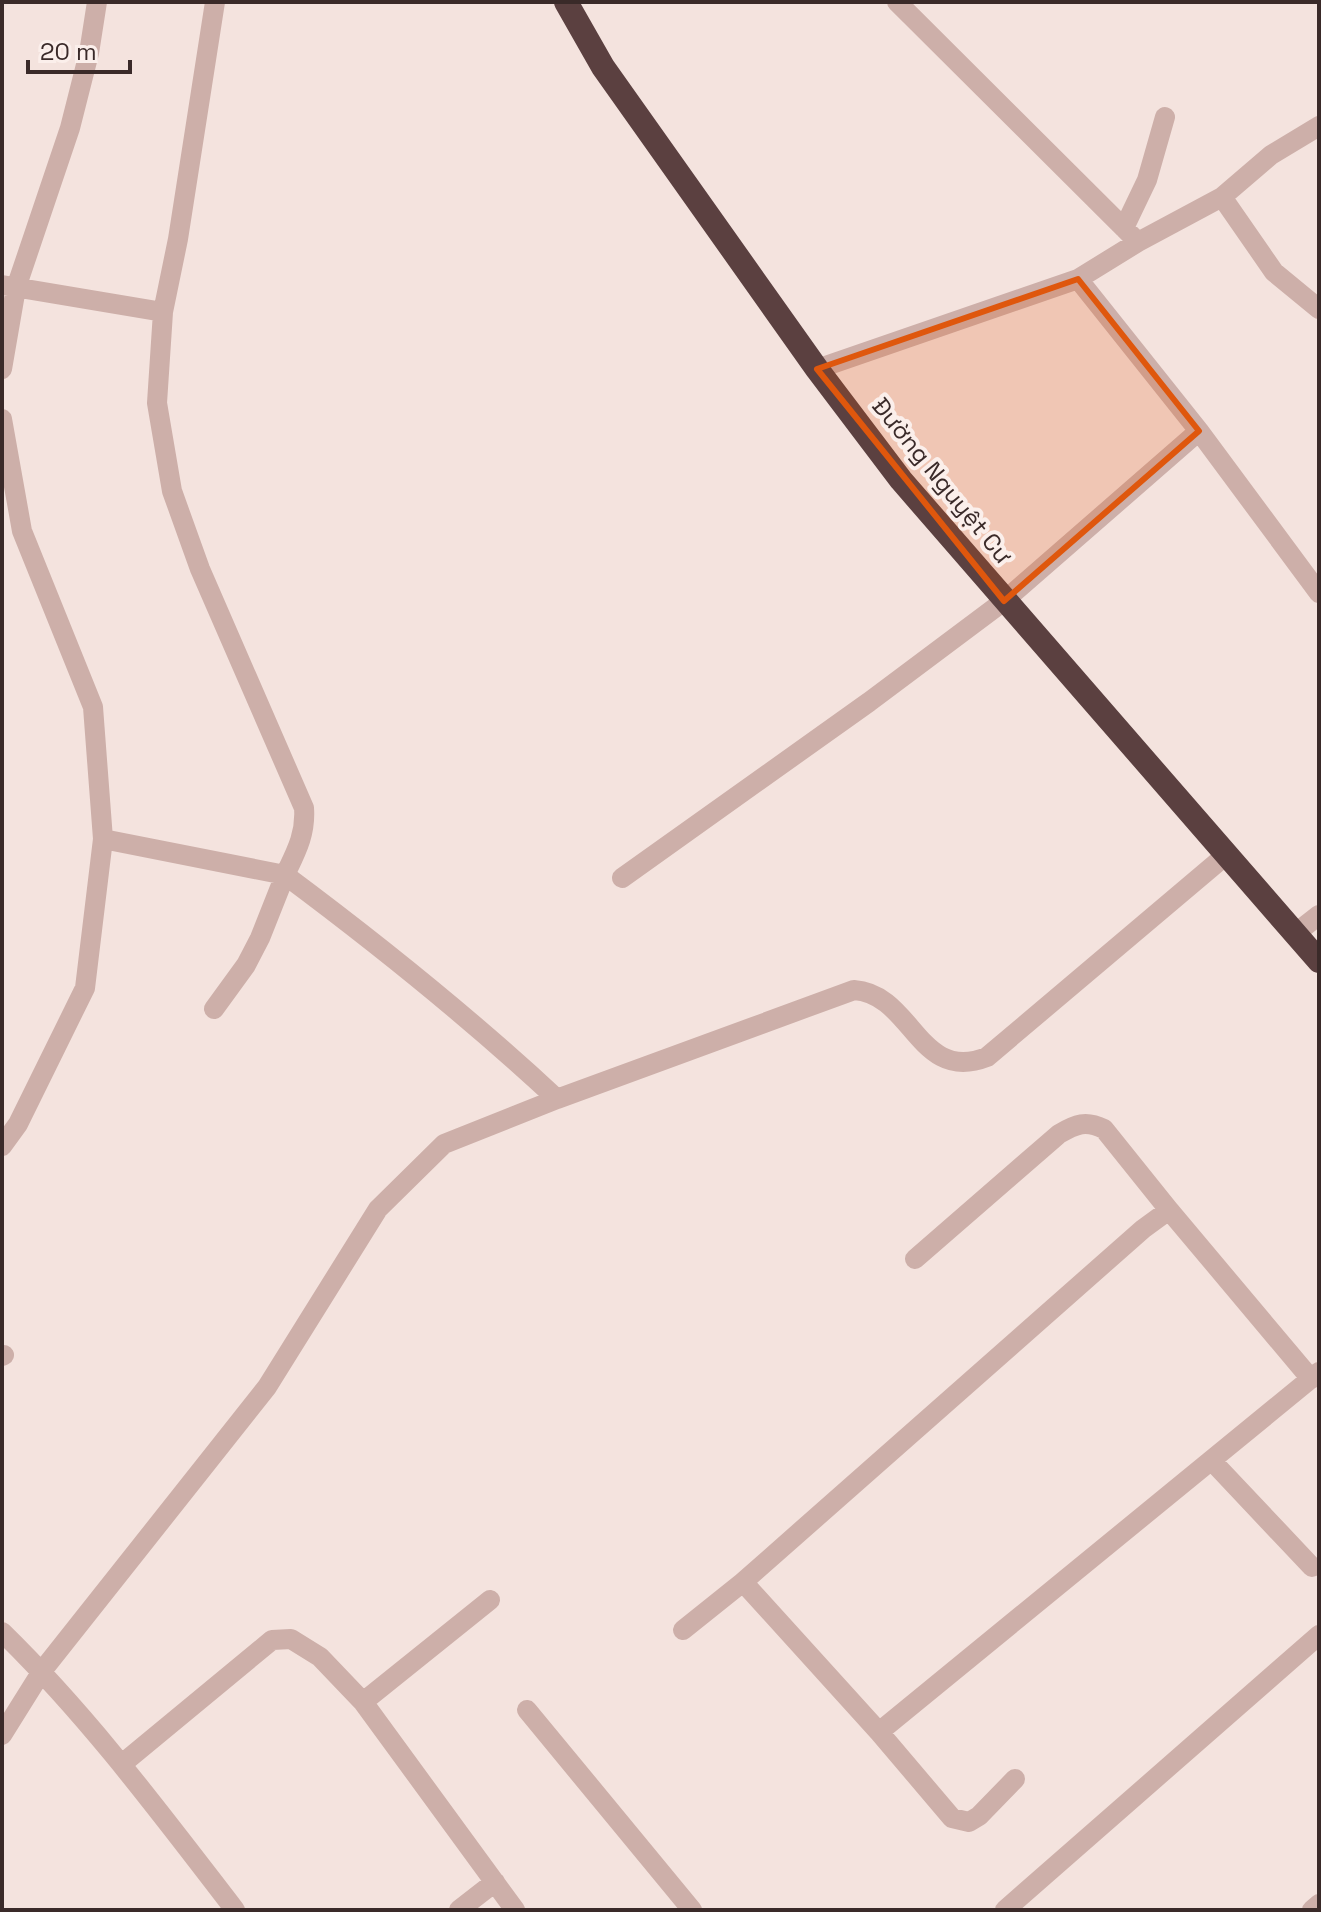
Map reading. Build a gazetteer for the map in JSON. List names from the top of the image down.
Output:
{
  "streets": {
    "highway": ["Đường Nguyệt Cư"]
  },
  "scale_bar": "20 m"
}
